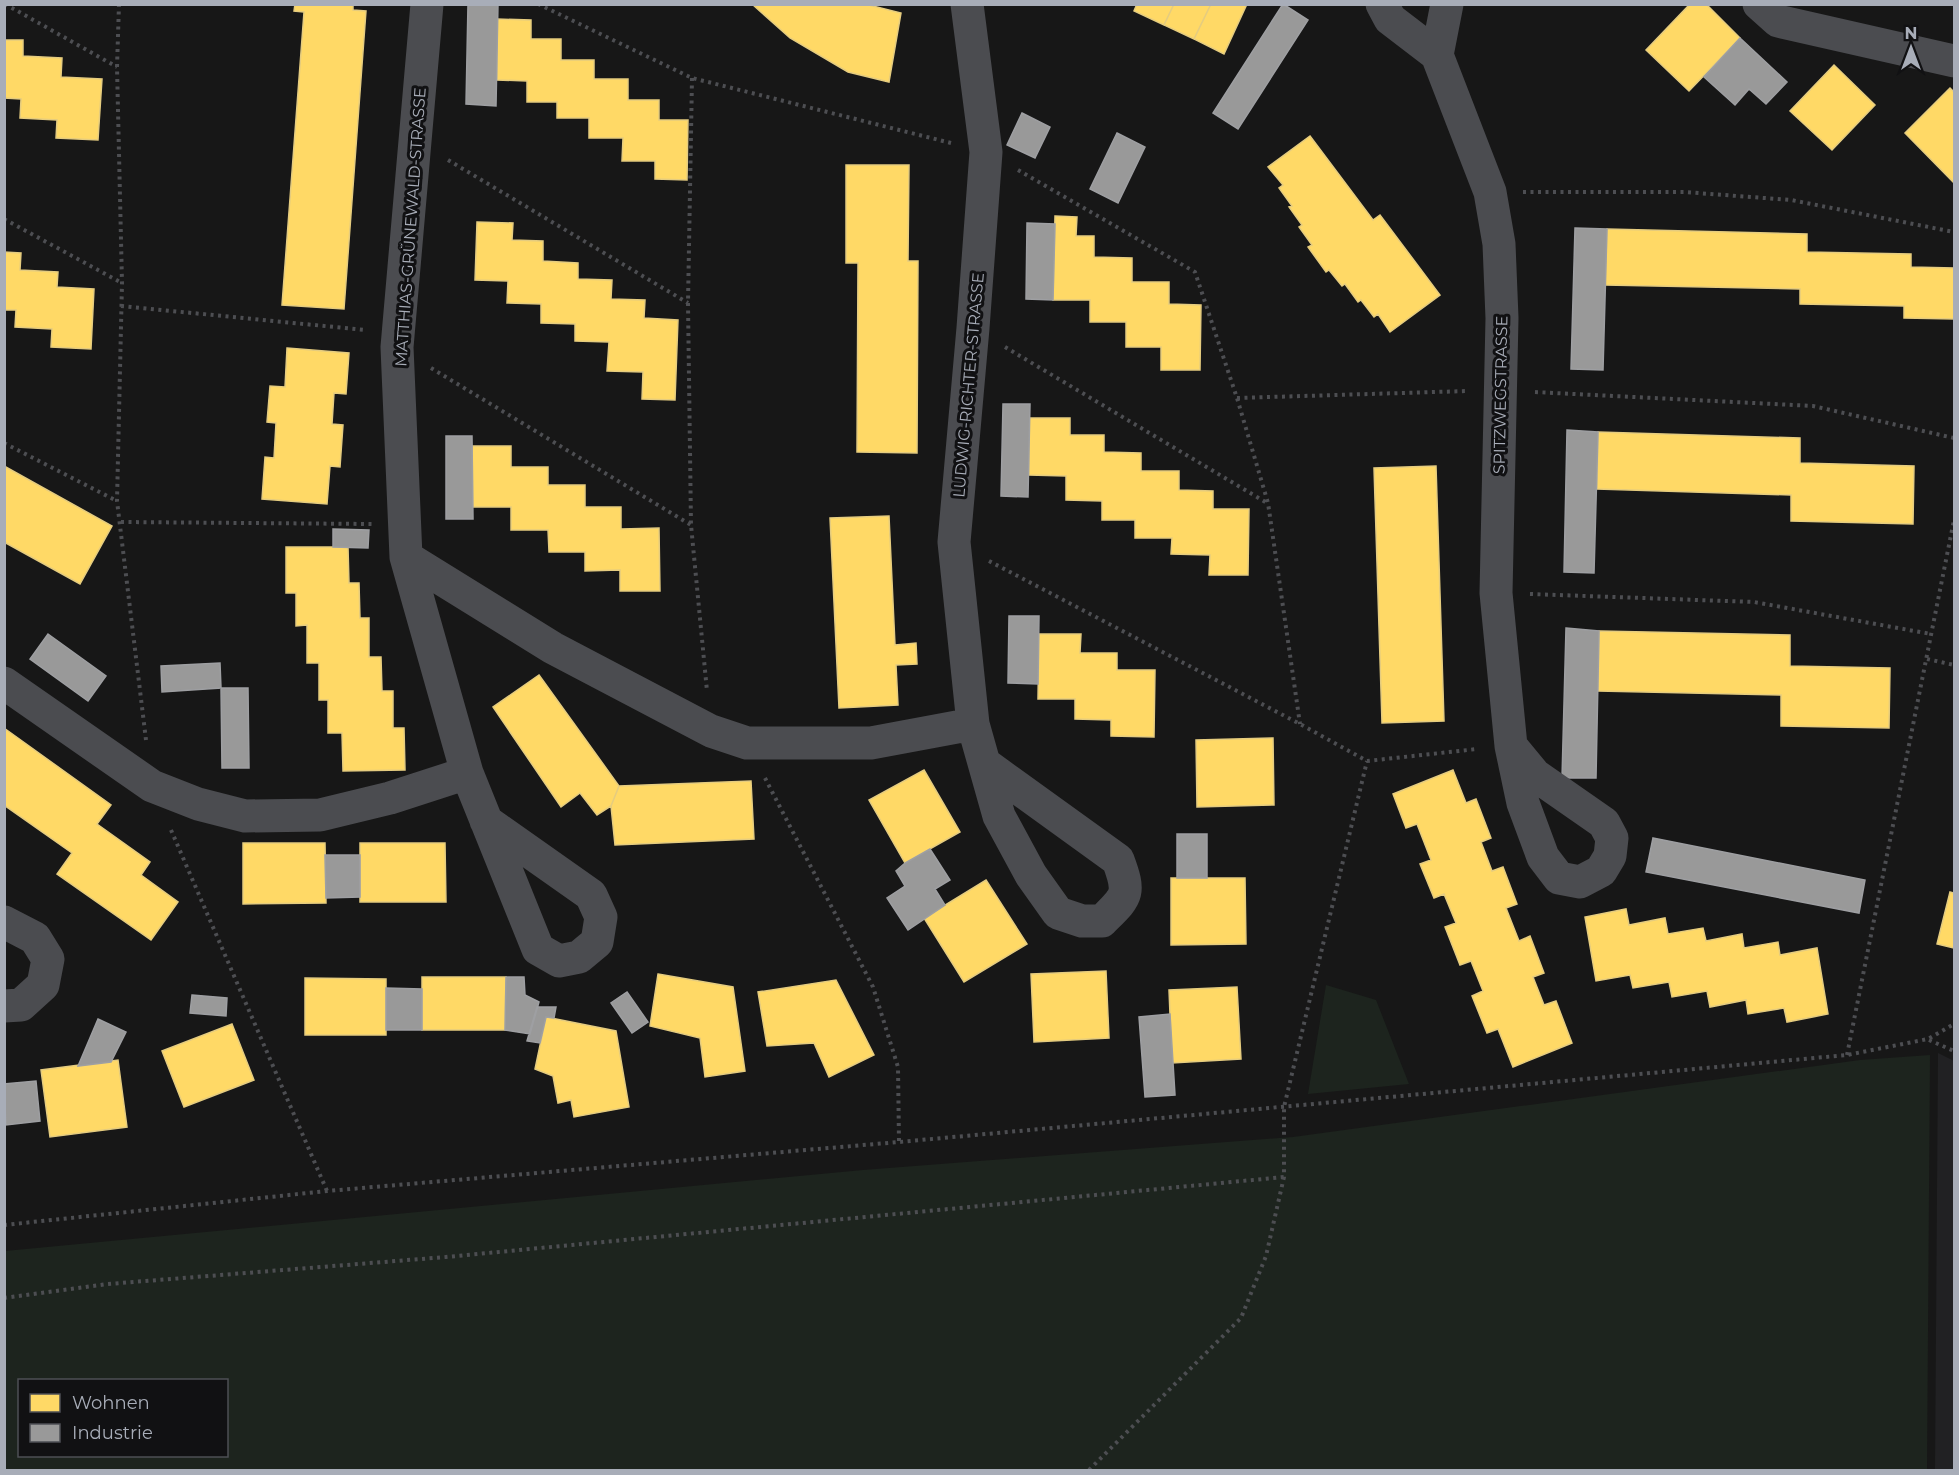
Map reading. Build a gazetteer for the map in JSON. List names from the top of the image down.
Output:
{
  "streets": {
    "street": ["MATTHIAS-GRÜNEWALD-STRASSE", "LUDWIG-RICHTER-STRASSE", "SPITZWEGSTRASSE"]
  },
  "legend": ["Wohnen", "Industrie"],
  "north": "top"
}
